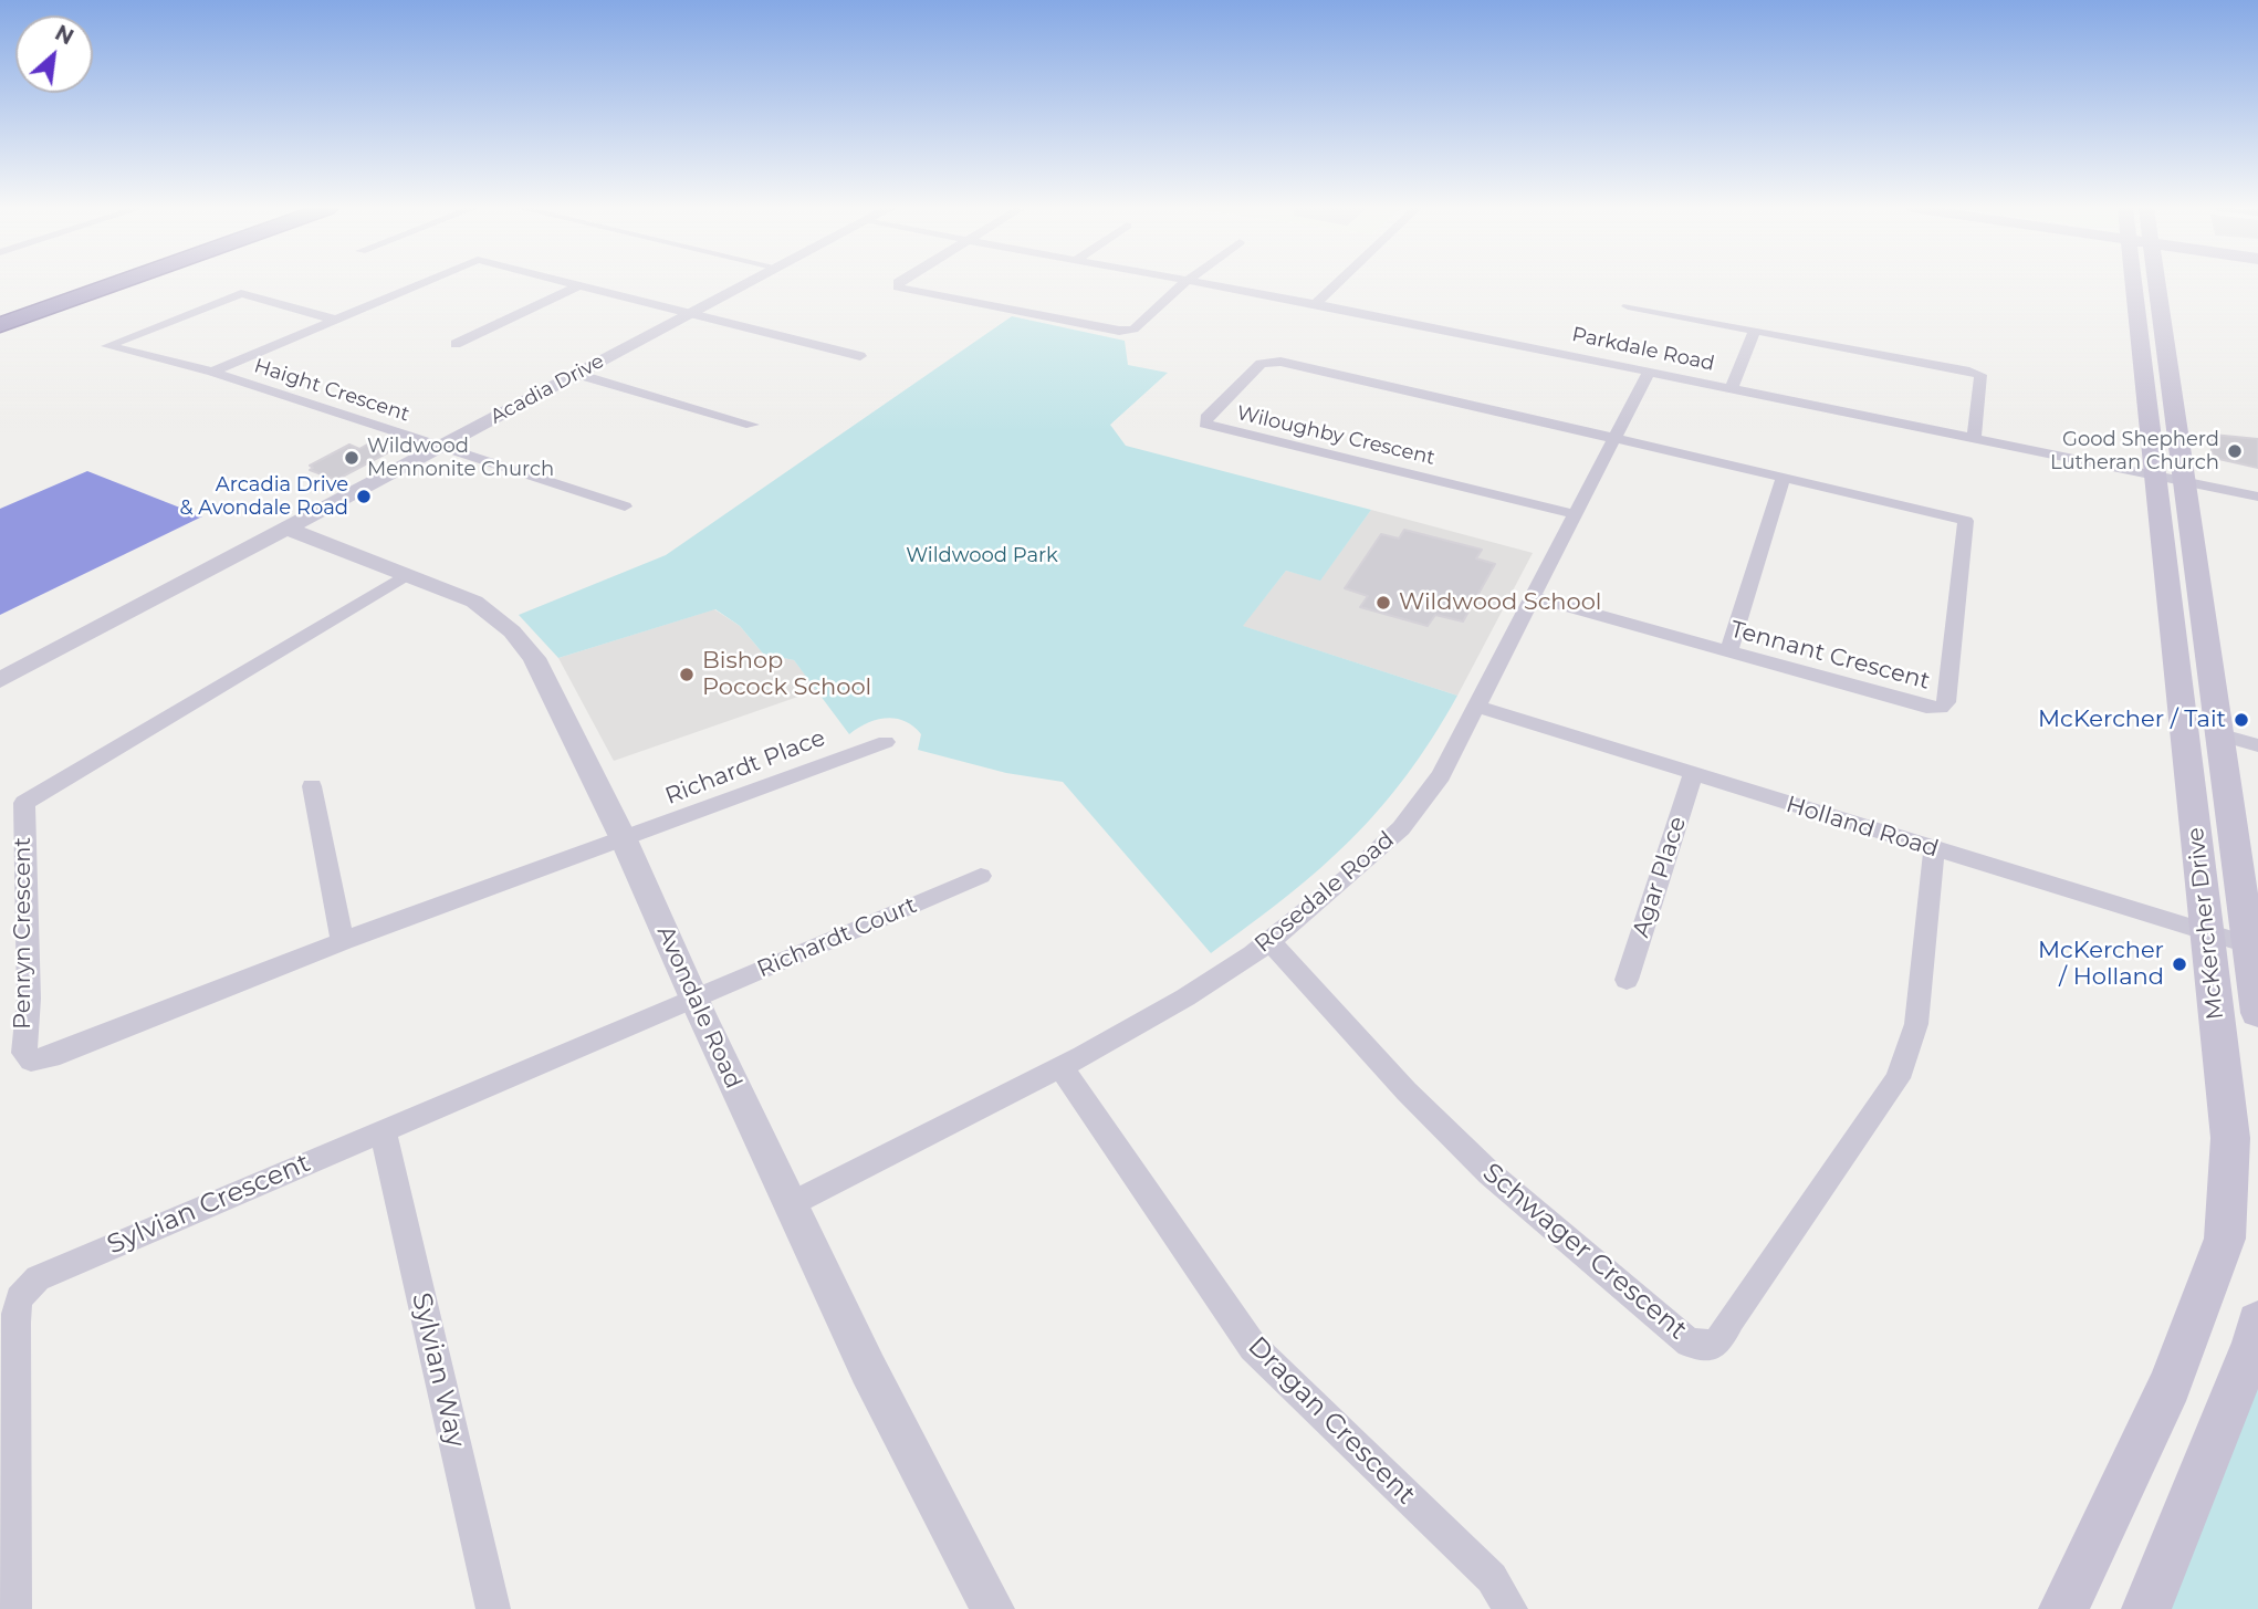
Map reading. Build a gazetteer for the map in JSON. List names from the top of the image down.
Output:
{
  "streets": {
    "main road": ["McKercher Drive"],
    "street": [
      "Parkdale Road",
      "Acadia Drive",
      "Haight Crescent",
      "Wiloughby Crescent",
      "Tennant Crescent",
      "Richardt Place",
      "Holland Road",
      "Agar Place",
      "Rosedale Road",
      "Penryn Crescent",
      "Richardt Court",
      "Avondale Road",
      "Sylvian Crescent",
      "Schwager Crescent",
      "Sylvian Way",
      "Dragan Crescent"
    ]
  },
  "crossings": [
    ["Parkdale Road", "Rosedale Road"],
    ["Parkdale Road", "McKercher Drive"],
    ["Acadia Drive", "Haight Crescent"],
    ["Acadia Drive", "Avondale Road"],
    ["Wiloughby Crescent", "Tennant Crescent"],
    ["Wiloughby Crescent", "Rosedale Road"],
    ["Tennant Crescent", "Rosedale Road"],
    ["Richardt Place", "Penryn Crescent"],
    ["Richardt Place", "Avondale Road"],
    ["Holland Road", "Agar Place"],
    ["Holland Road", "Rosedale Road"],
    ["Holland Road", "McKercher Drive"],
    ["Holland Road", "Schwager Crescent"],
    ["Rosedale Road", "Avondale Road"],
    ["Rosedale Road", "Schwager Crescent"],
    ["Rosedale Road", "Dragan Crescent"],
    ["Penryn Crescent", "Avondale Road"],
    ["Richardt Court", "Avondale Road"],
    ["Richardt Court", "Sylvian Crescent"],
    ["Avondale Road", "Sylvian Crescent"],
    ["Sylvian Crescent", "Sylvian Way"]
  ],
  "parks": ["Wildwood Park"],
  "places": [
    "Good Shepherd Lutheran Church",
    "Wildwood Mennonite Church",
    "Arcadia Drive & Avondale Road",
    "Wildwood School",
    "Bishop Pocock School",
    "McKercher / Tait",
    "McKercher / Holland"
  ],
  "north": "top right"
}
